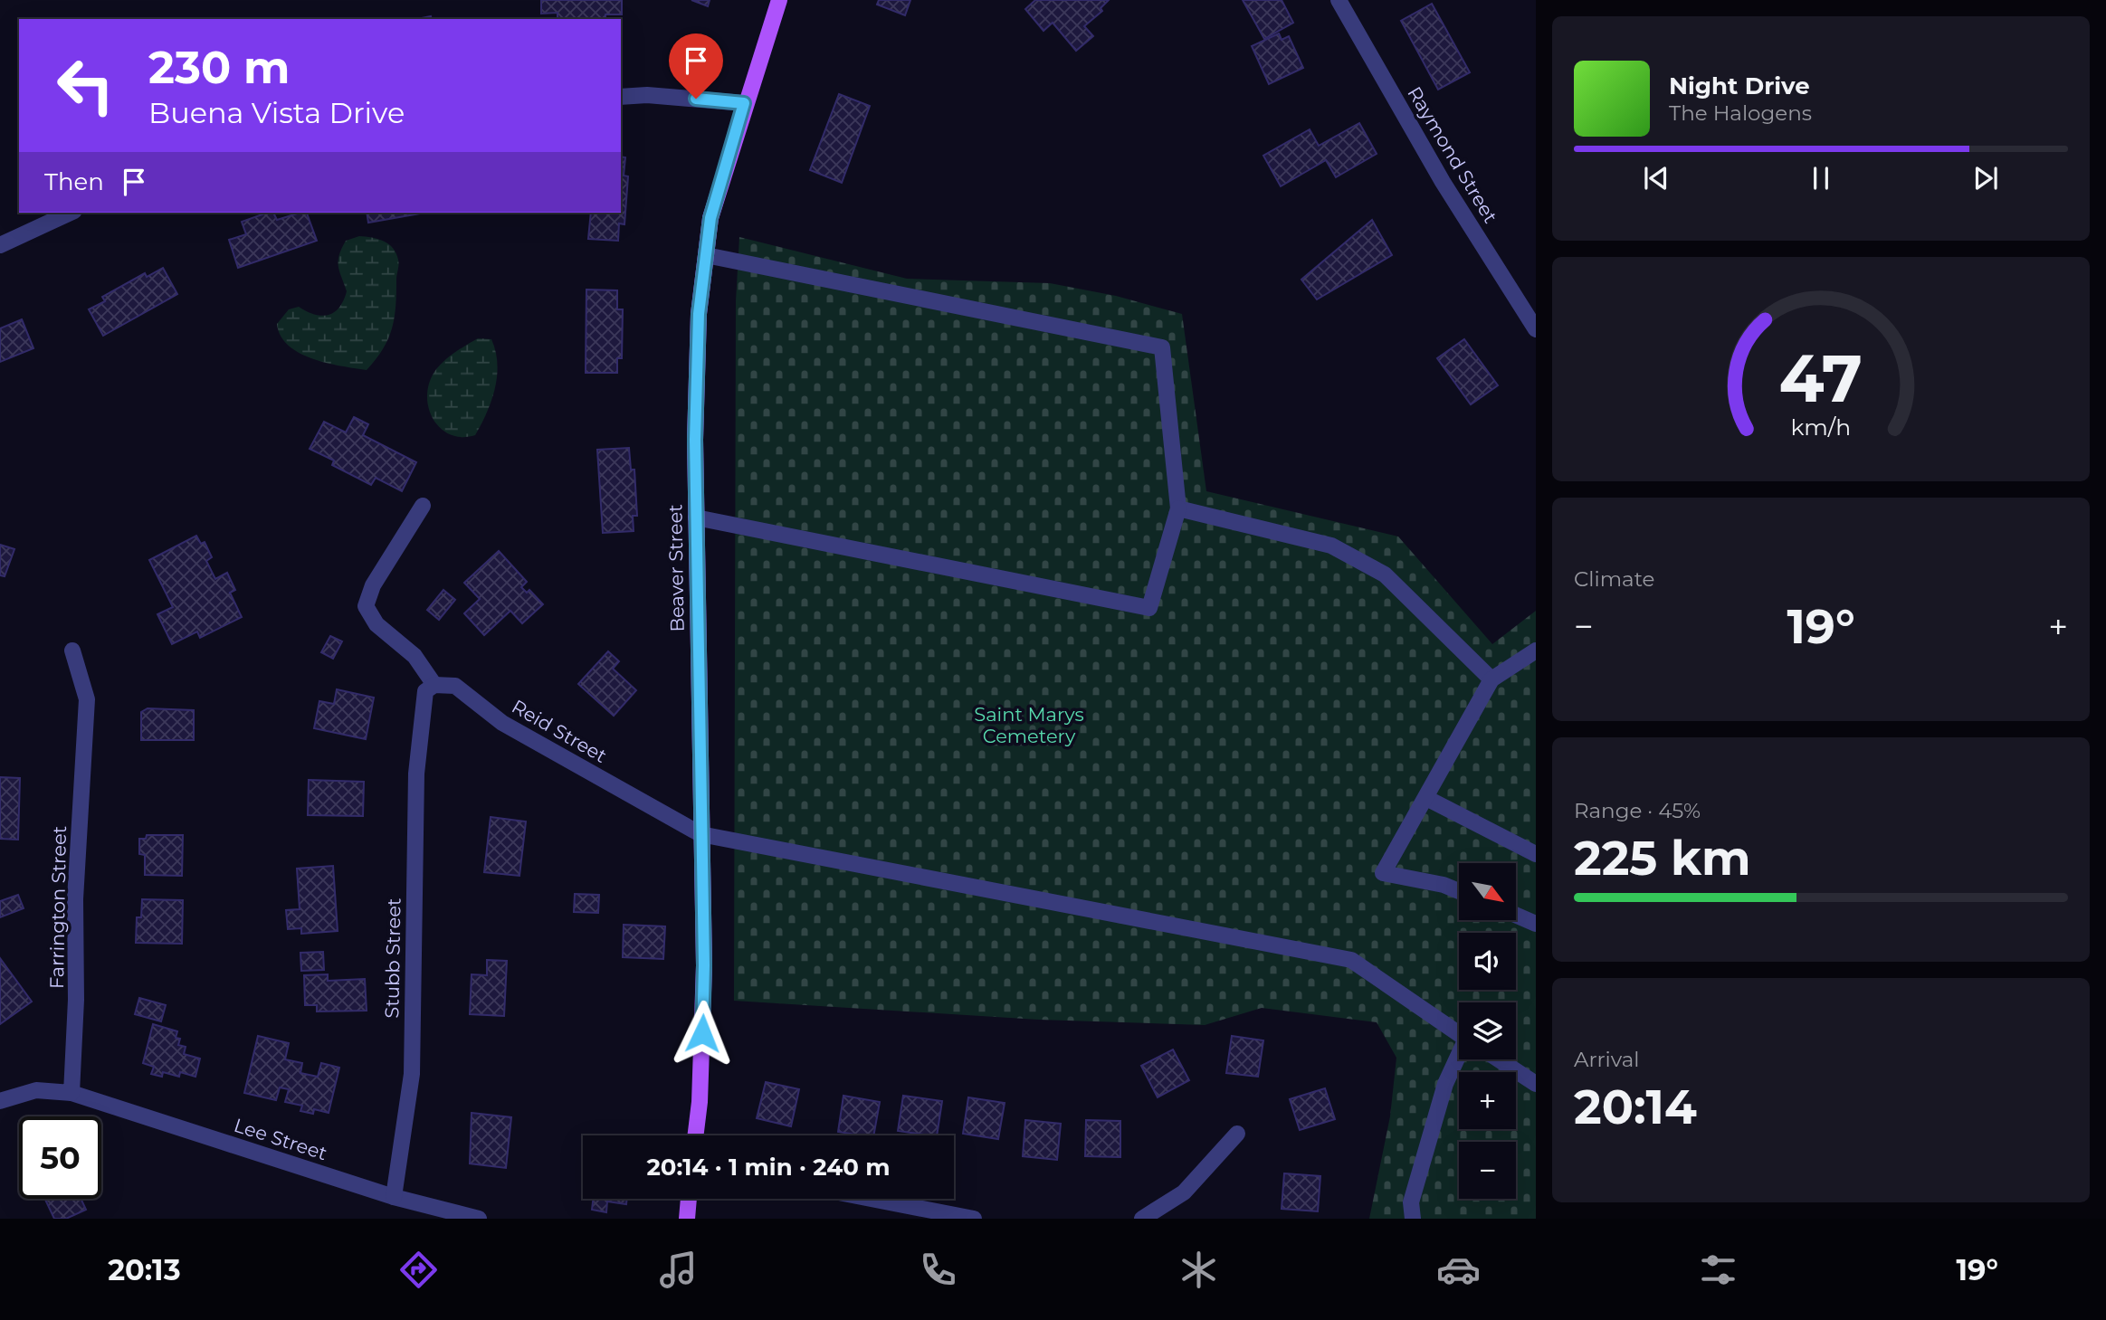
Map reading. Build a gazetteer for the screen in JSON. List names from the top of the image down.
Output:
{
  "streets": {
    "main road": ["Beaver Street"],
    "street": [
      "Raymond Street",
      "Reid Street",
      "Farrington Street",
      "Stubb Street",
      "Lee Street"
    ]
  },
  "crossings": [
    ["Beaver Street", "Reid Street"],
    ["Reid Street", "Stubb Street"],
    ["Farrington Street", "Lee Street"],
    ["Stubb Street", "Lee Street"]
  ],
  "parks": ["Saint Marys Cemetery"],
  "north": "bottom right",
  "page": {
    "turn": ["230 m", "Buena Vista Drive"],
    "song": ["Night Drive", "The Halogens"],
    "then": "Then",
    "tile": [
      "Climate",
      ["Range · 45%", "225 km"],
      ["Arrival", "20:14"]
    ],
    "heat": ["−", "19°", "+"],
    "map_buttons": ["+", "−"],
    "limit": "50",
    "trip": "20:14 · 1 min · 240 m",
    "tabs": ["20:13", "19°"],
    "gauge": ["47", "km/h"]
  }
}
